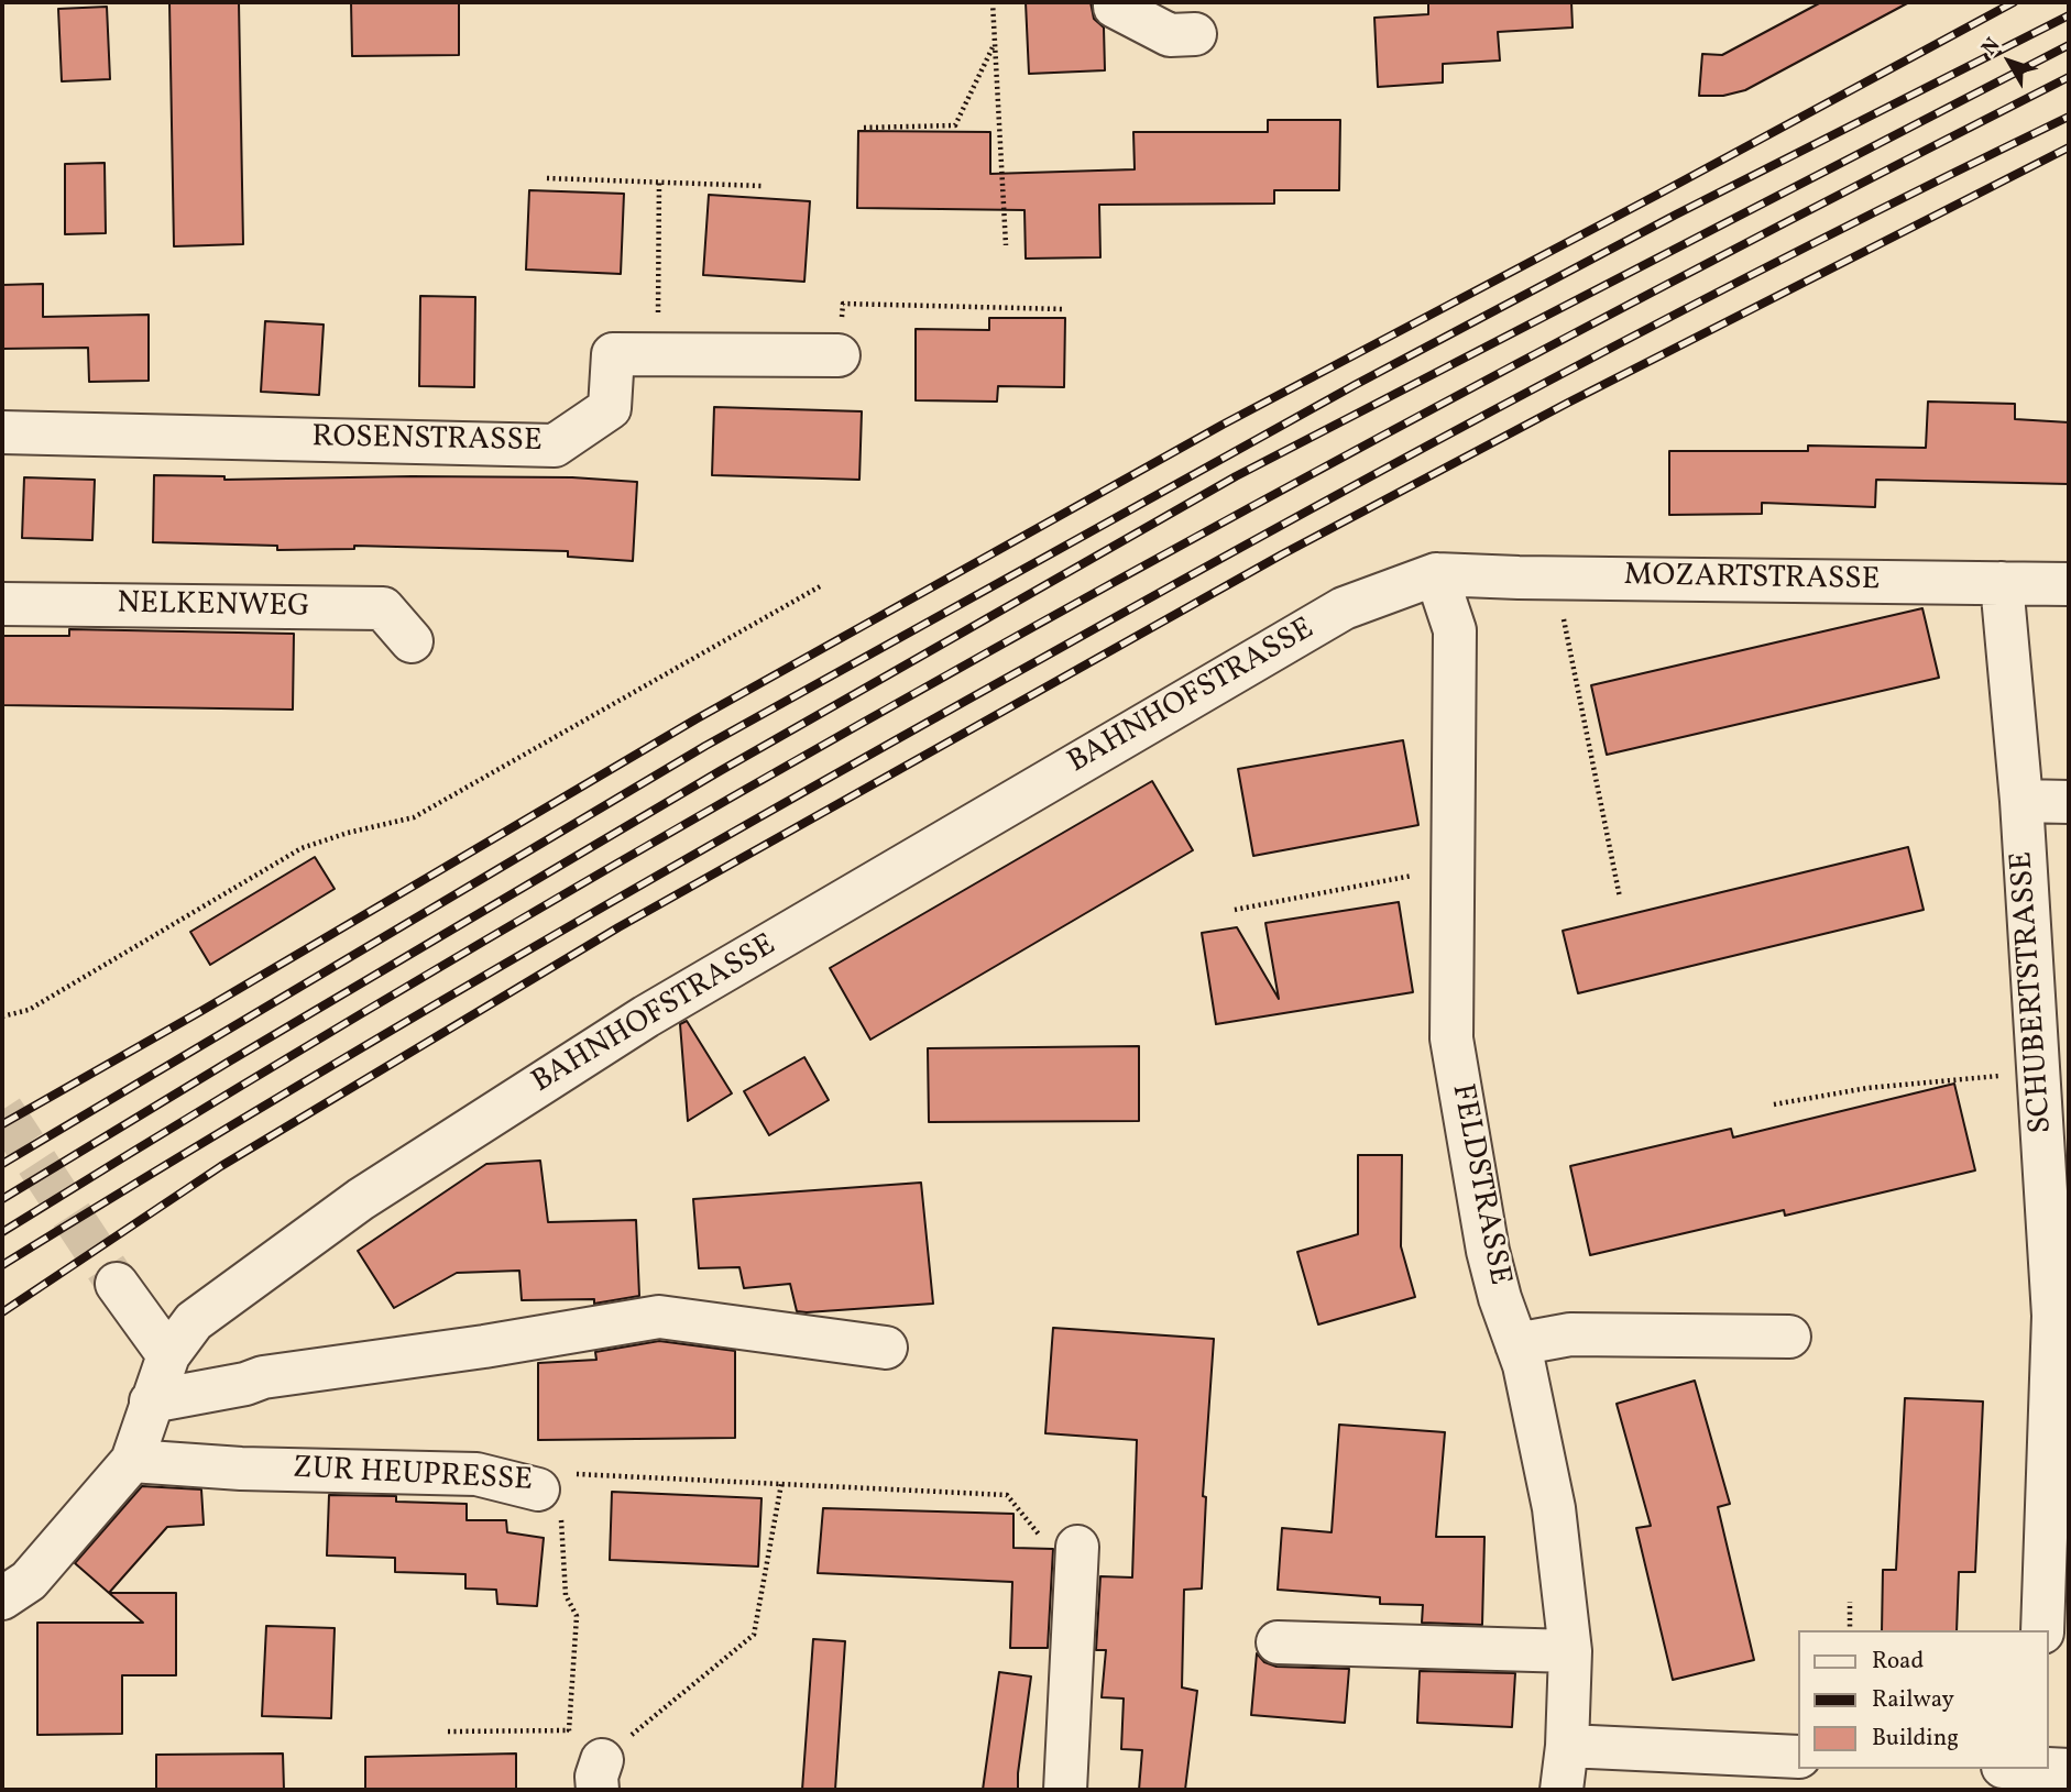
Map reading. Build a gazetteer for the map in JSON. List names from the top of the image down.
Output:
{
  "streets": {
    "street": [
      "ROSENSTRASSE",
      "MOZARTSTRASSE",
      "NELKENWEG",
      "BAHNHOFSTRASSE",
      "SCHUBERTSTRASSE",
      "FELDSTRASSE",
      "ZUR HEUPRESSE"
    ]
  },
  "crossings": [
    ["MOZARTSTRASSE", "BAHNHOFSTRASSE"],
    ["MOZARTSTRASSE", "SCHUBERTSTRASSE"],
    ["MOZARTSTRASSE", "FELDSTRASSE"],
    ["BAHNHOFSTRASSE", "FELDSTRASSE"],
    ["BAHNHOFSTRASSE", "ZUR HEUPRESSE"]
  ],
  "legend": ["Road", "Railway", "Building"],
  "north": "top left"
}
